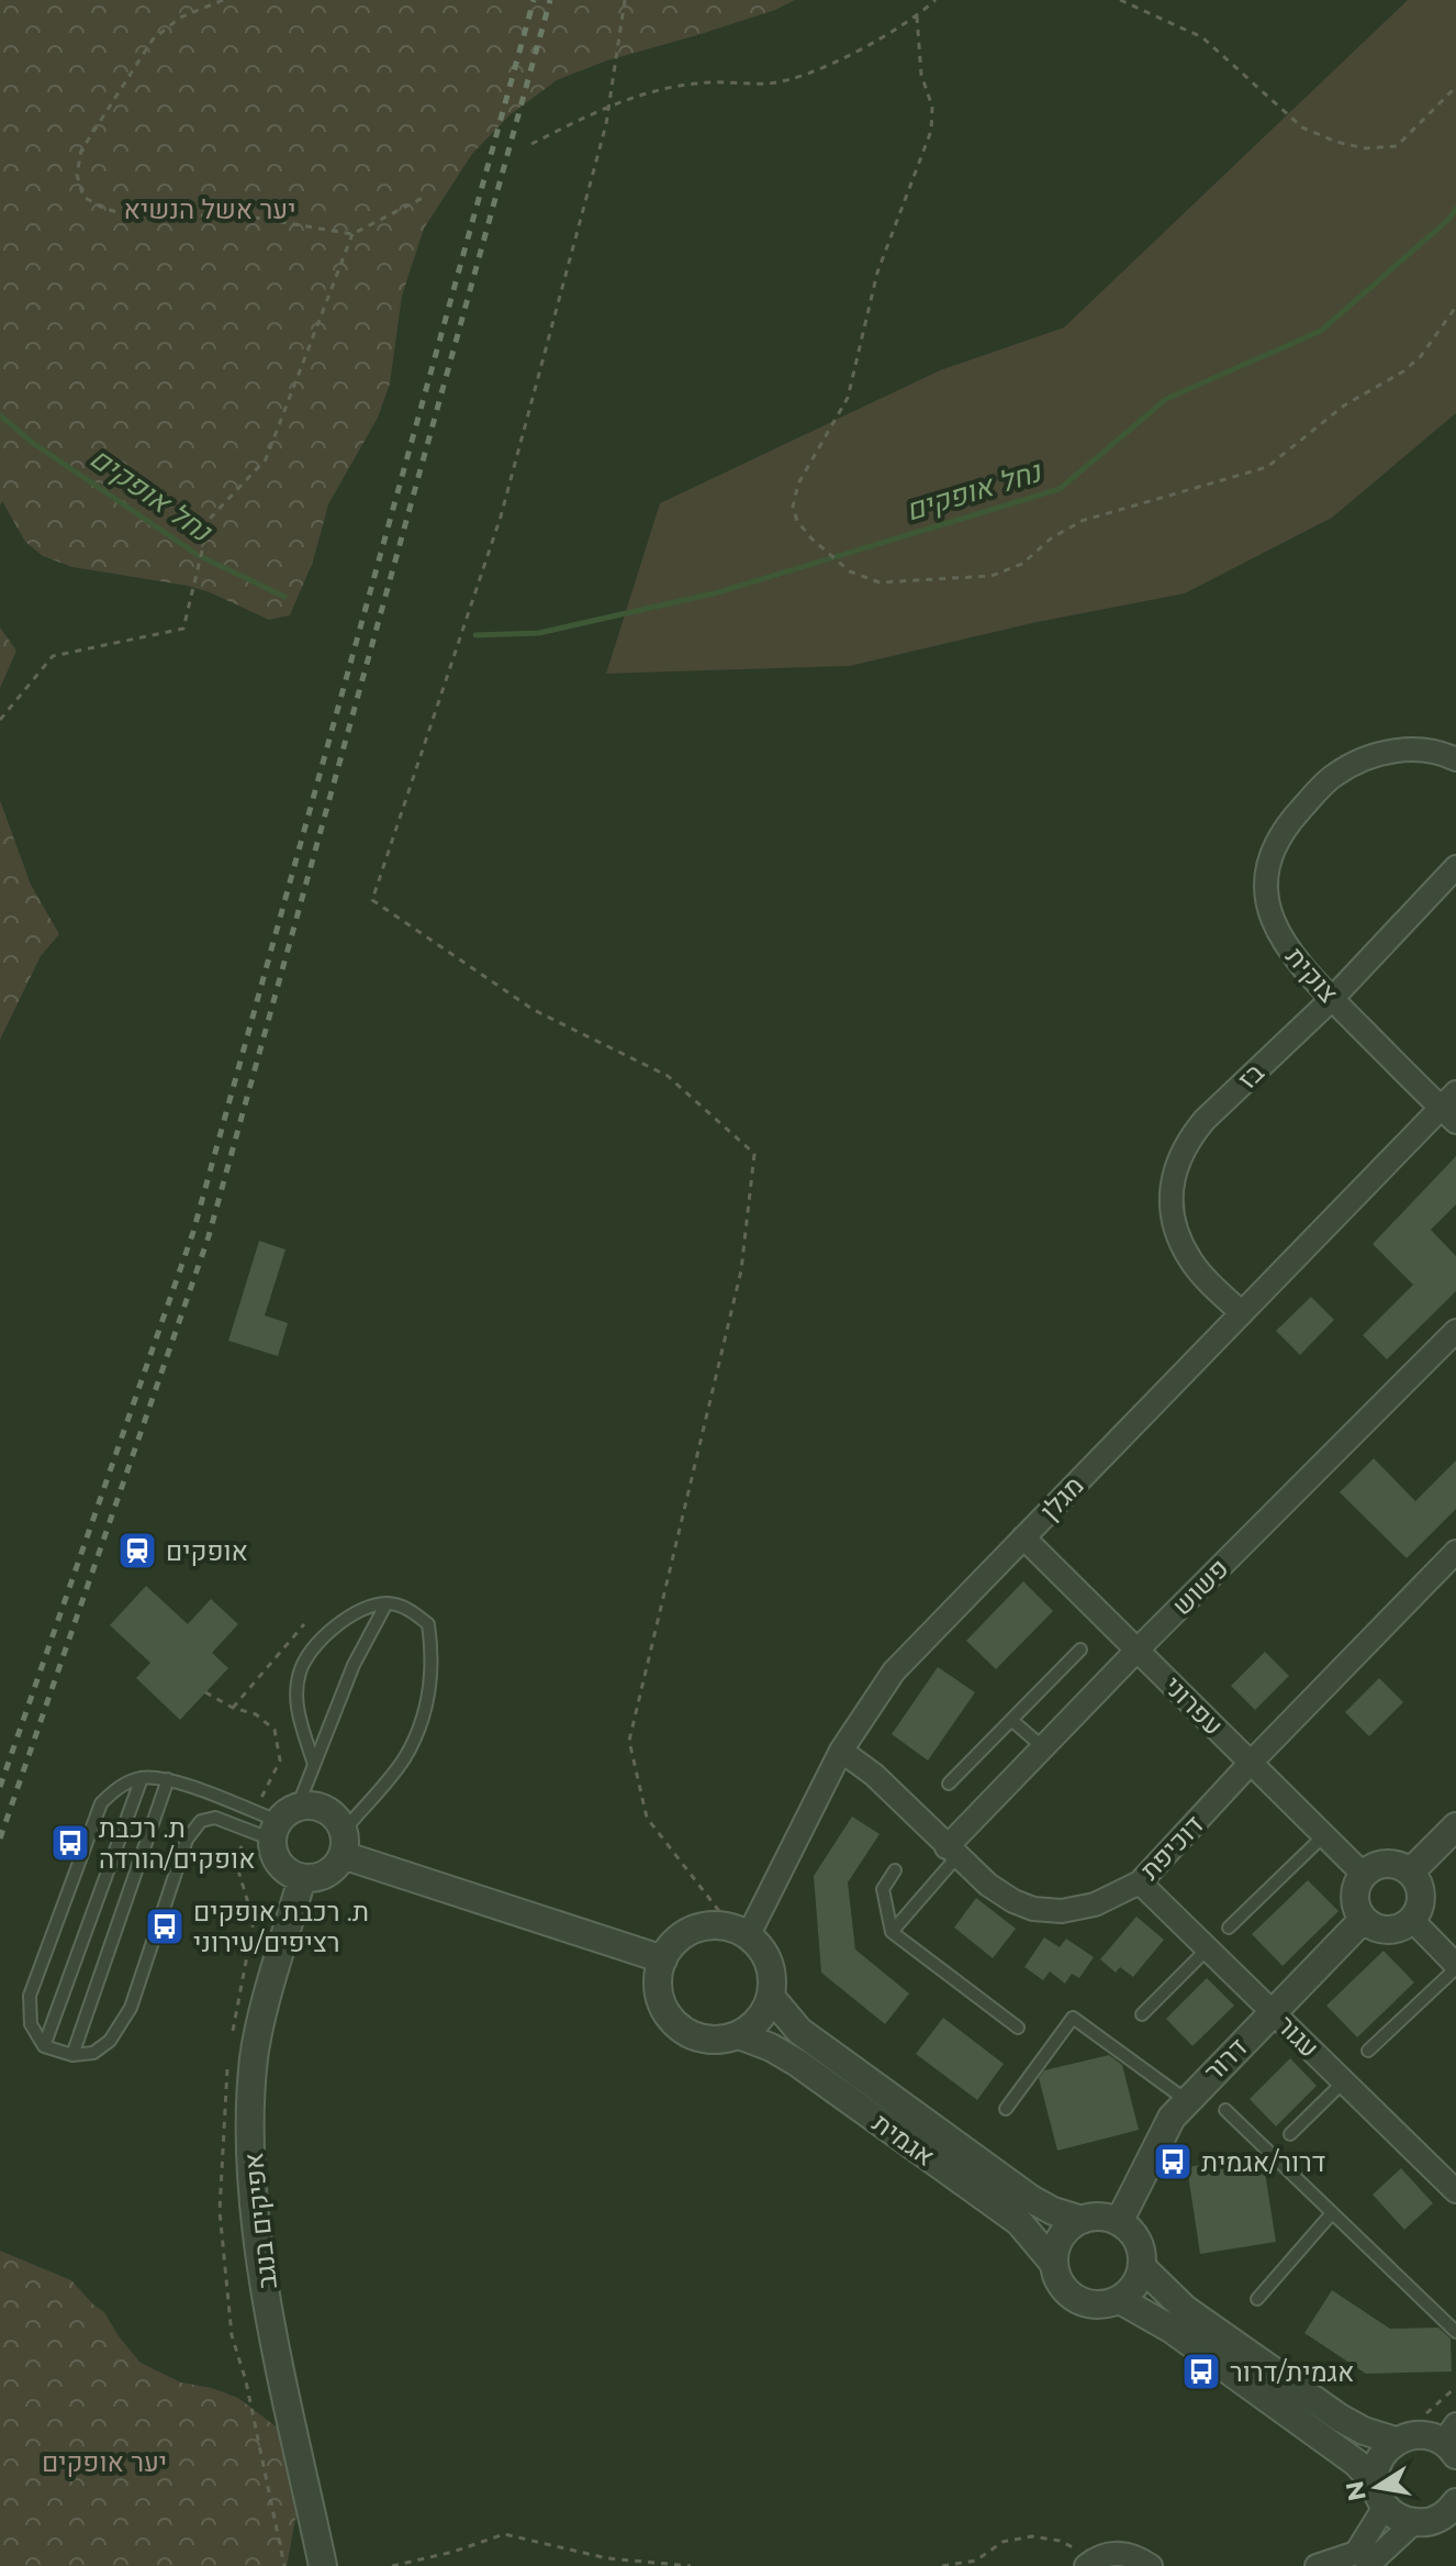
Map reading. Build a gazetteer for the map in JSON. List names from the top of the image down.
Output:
{
  "streets": {
    "street": [
      "צוקית",
      "בז",
      "מגלן",
      "פשוש",
      "עפרוני",
      "דוכיפת",
      "עגור",
      "דרור",
      "אגמית",
      "אפיקים בנגב"
    ]
  },
  "crossings": [
    ["צוקית", "בז"],
    ["צוקית", "מגלן"],
    ["בז", "מגלן"],
    ["מגלן", "עפרוני"],
    ["מגלן", "דוכיפת"],
    ["מגלן", "אגמית"],
    ["פשוש", "עפרוני"],
    ["פשוש", "דוכיפת"],
    ["עפרוני", "דוכיפת"],
    ["עפרוני", "דרור"],
    ["דוכיפת", "עגור"],
    ["עגור", "דרור"],
    ["דרור", "אגמית"]
  ],
  "water": ["נחל אופקים"],
  "parks": ["יער אשל הנשיא", "יער אופקים"],
  "places": {
    "station": ["אופקים"],
    "bus stop": [
      "ת. רכבת אופקים/הורדה",
      "ת. רכבת אופקים רציפים/עירוני",
      "דרור/אגמית",
      "אגמית/דרור"
    ]
  },
  "north": "left"
}
